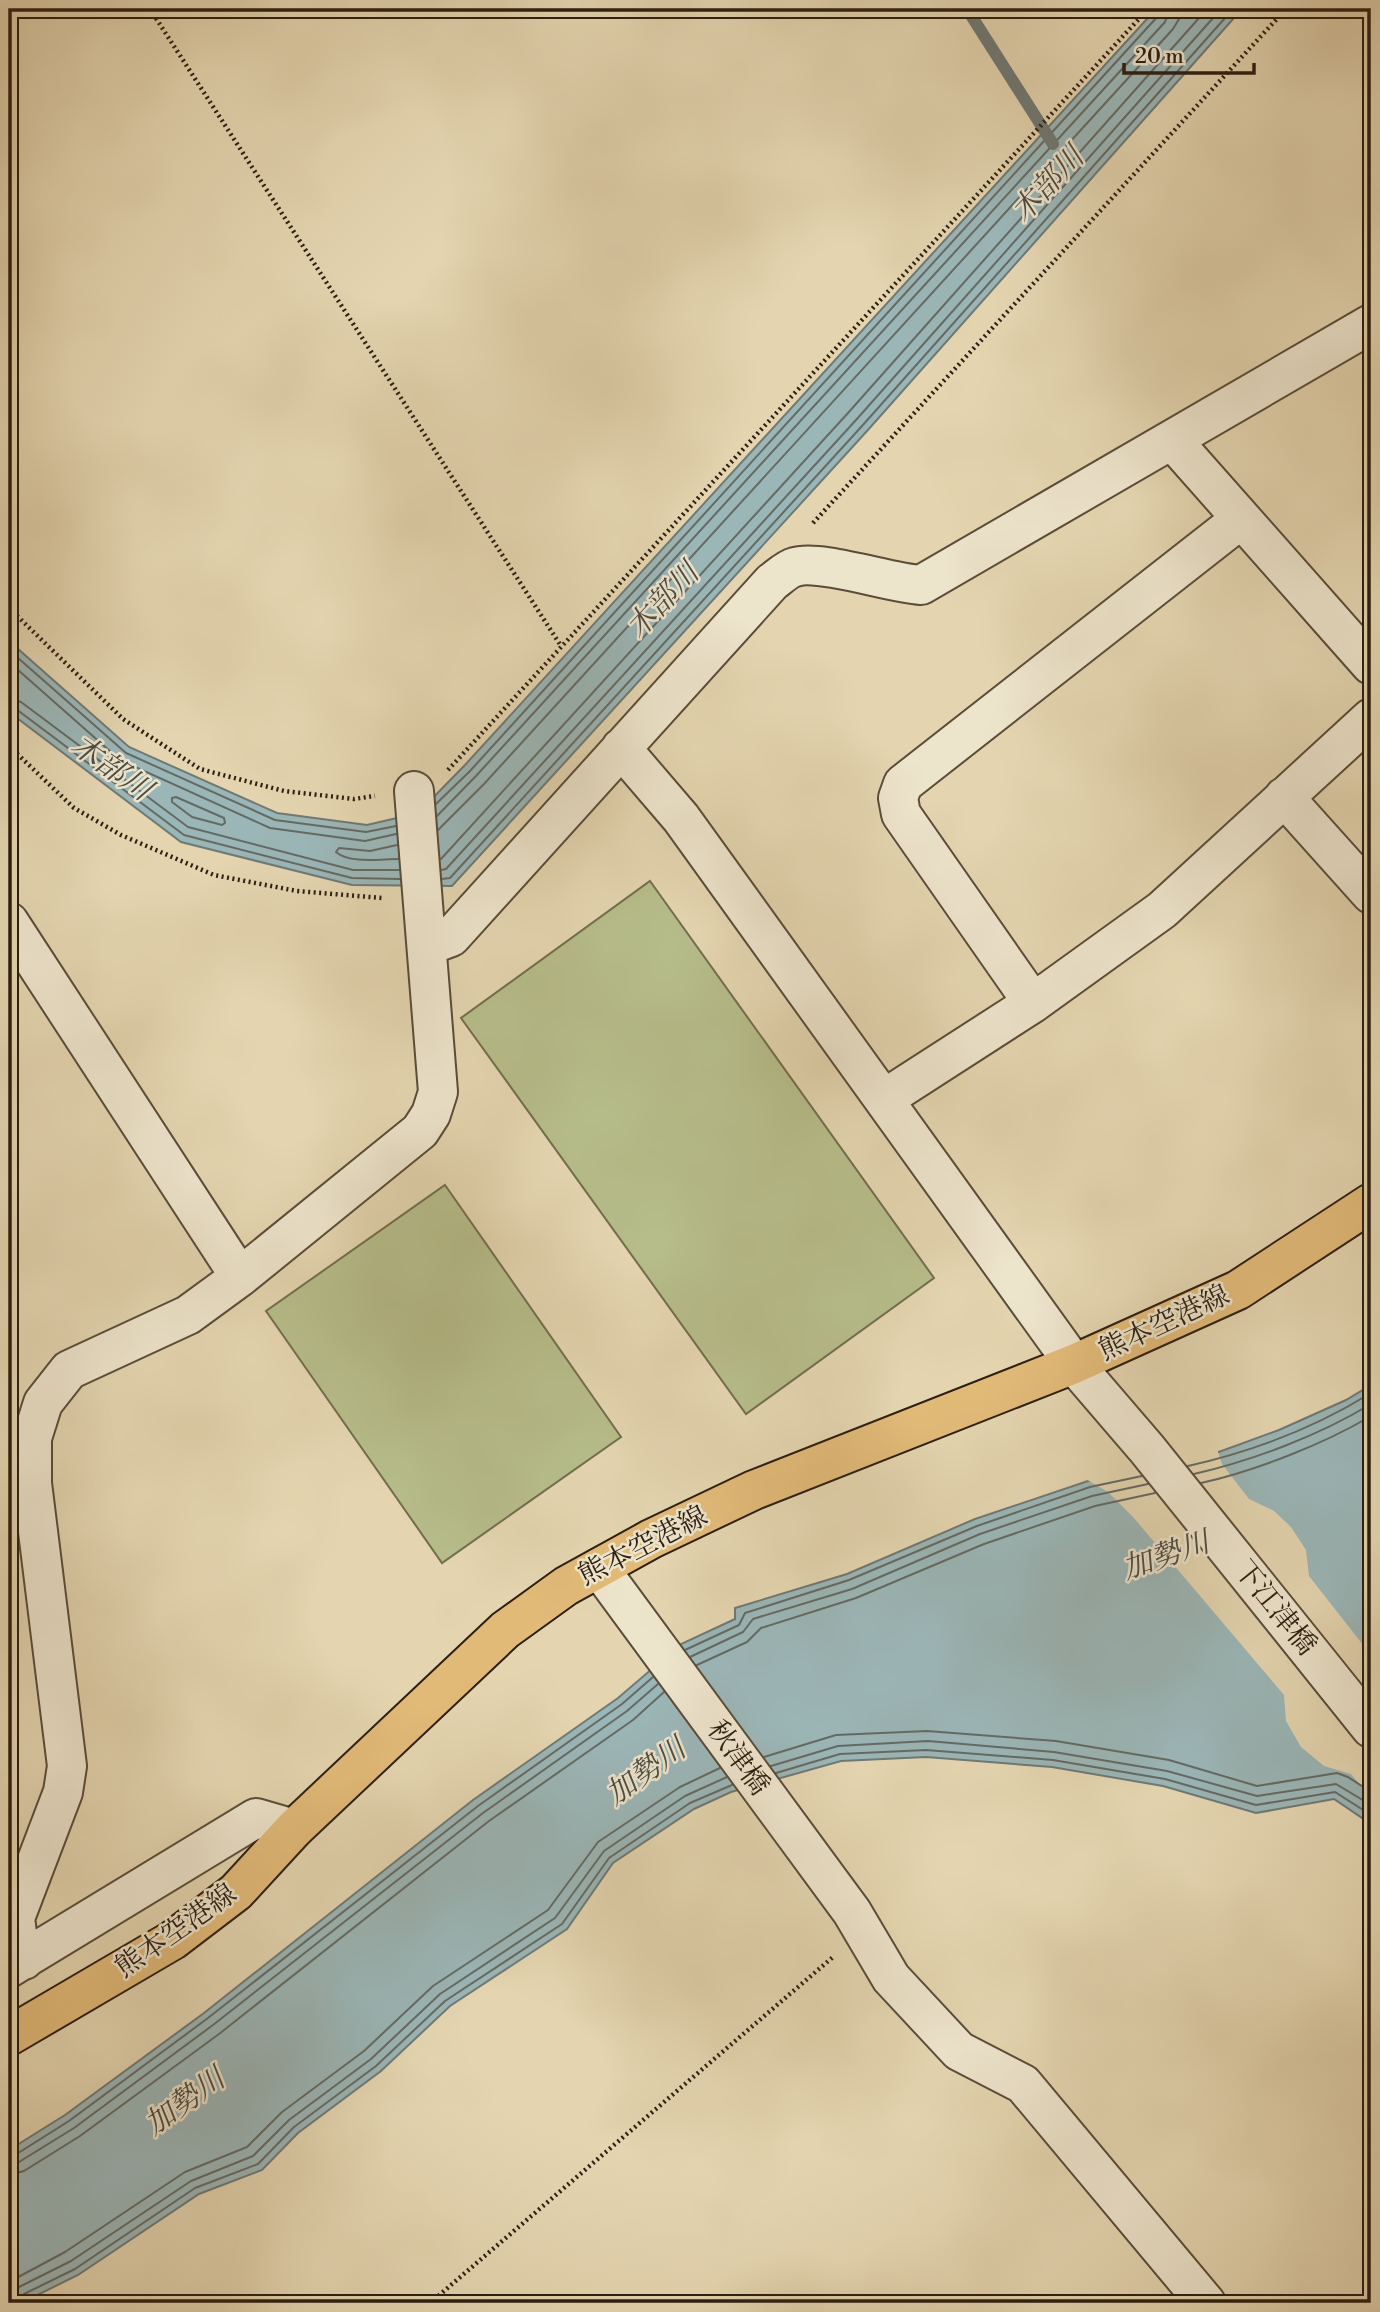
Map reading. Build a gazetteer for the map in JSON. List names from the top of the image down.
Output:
{
  "streets": {
    "main road": ["熊本空港線"],
    "street": ["下江津橋", "秋津橋"]
  },
  "crossings": [
    ["熊本空港線", "下江津橋"],
    ["熊本空港線", "秋津橋"]
  ],
  "water": ["木部川", "加勢川"],
  "scale_bar": "20 m"
}
